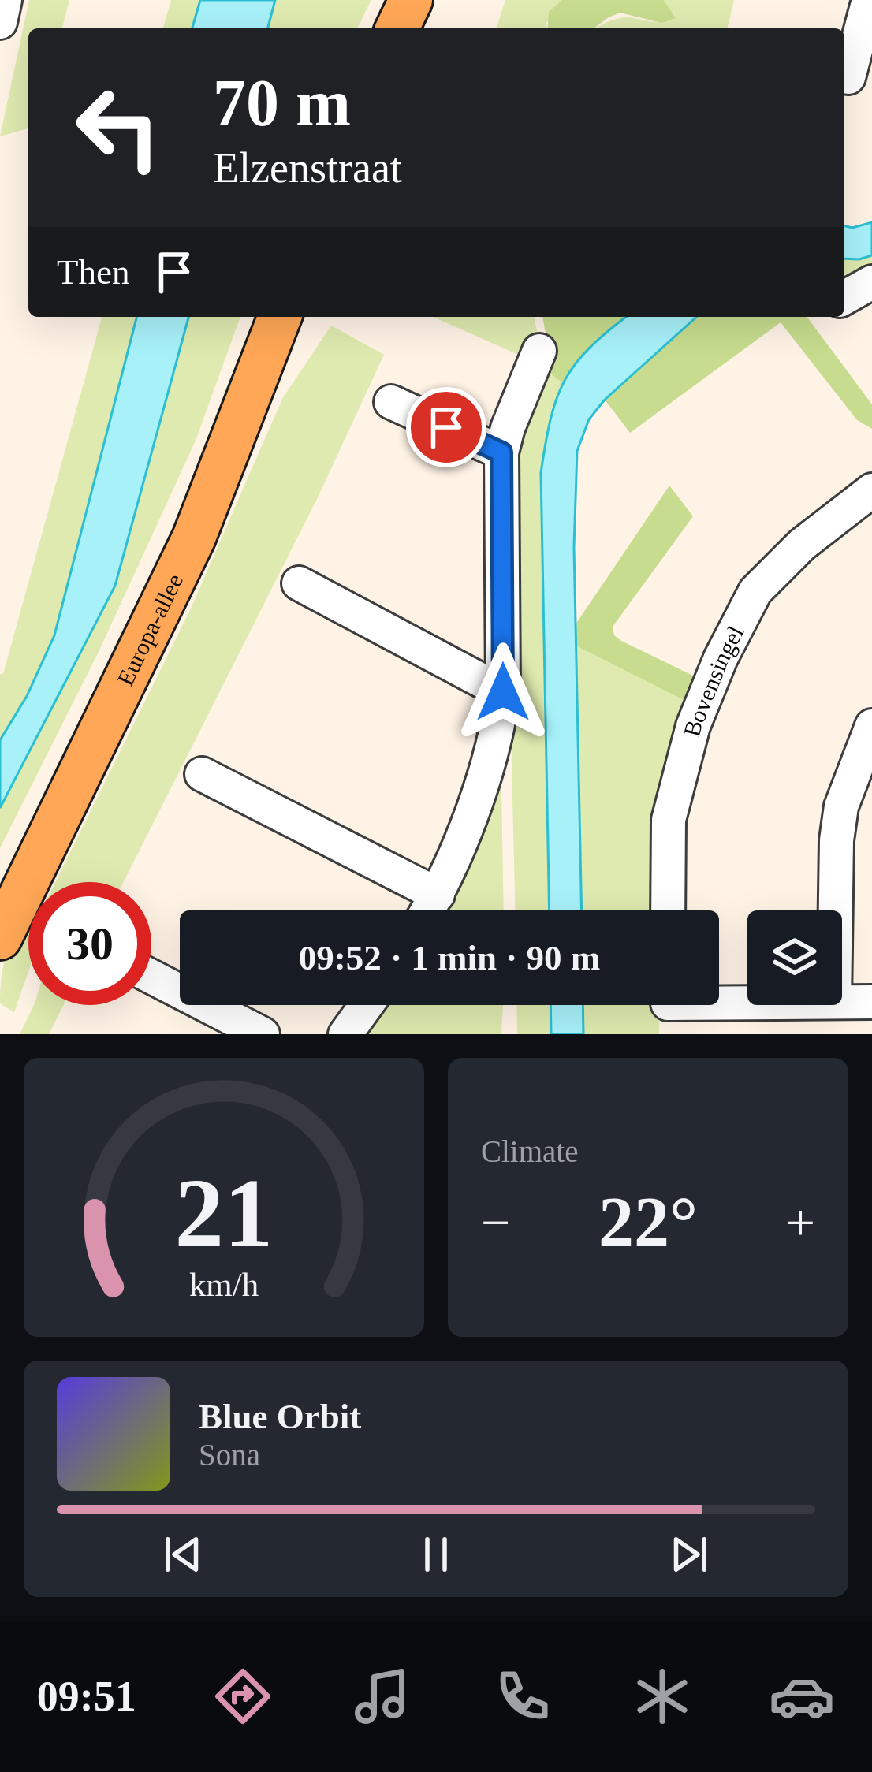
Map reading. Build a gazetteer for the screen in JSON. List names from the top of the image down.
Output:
{
  "streets": {
    "main road": ["Europa-allee"],
    "street": ["Bovensingel"]
  },
  "page": {
    "turn": ["70 m", "Elzenstraat"],
    "then": "Then",
    "limit": "30",
    "trip": "09:52 · 1 min · 90 m",
    "tile": "Climate",
    "heat": ["−", "22°", "+"],
    "song": ["Blue Orbit", "Sona"],
    "tabs": "09:51",
    "gauge": ["21", "km/h"]
  }
}
